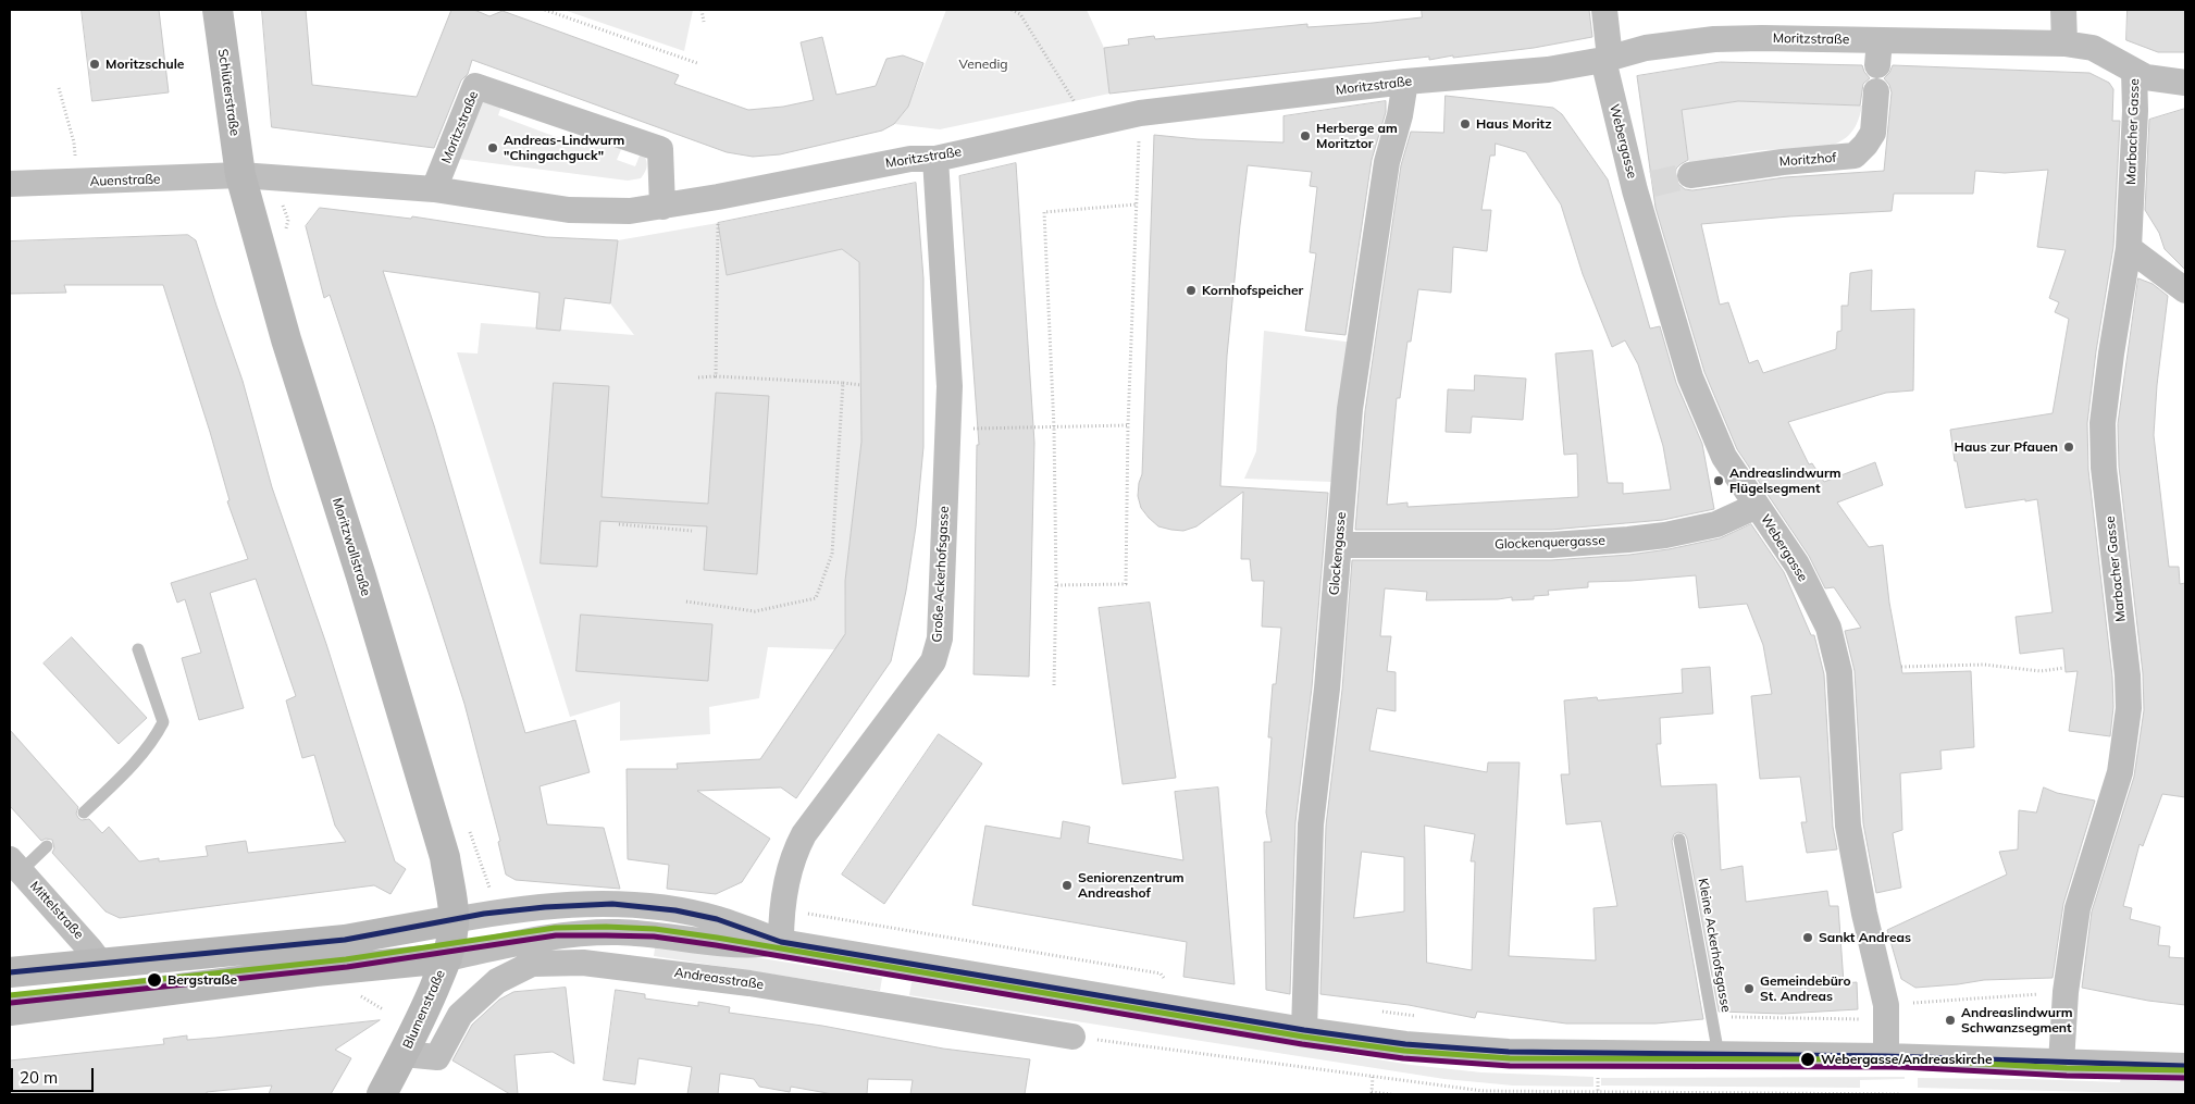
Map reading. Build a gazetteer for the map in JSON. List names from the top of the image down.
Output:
{
  "streets": {
    "main road": ["Schlüterstraße", "Moritzwallstraße", "Blumenstraße"],
    "street": [
      "Moritzstraße",
      "Marbacher Gasse",
      "Webergasse",
      "Moritzhof",
      "Auenstraße",
      "Glockenquergasse",
      "Glockengasse",
      "Große Ackerhofsgasse",
      "Mittelstraße",
      "Andreasstraße"
    ],
    "lane": ["Kleine Ackerhofsgasse"]
  },
  "crossings": [
    ["Moritzstraße", "Schlüterstraße"],
    ["Moritzstraße", "Marbacher Gasse"],
    ["Moritzstraße", "Webergasse"],
    ["Moritzstraße", "Auenstraße"],
    ["Moritzstraße", "Moritzwallstraße"],
    ["Moritzstraße", "Glockengasse"],
    ["Moritzstraße", "Große Ackerhofsgasse"],
    ["Schlüterstraße", "Auenstraße"],
    ["Schlüterstraße", "Moritzwallstraße"],
    ["Webergasse", "Glockenquergasse"],
    ["Auenstraße", "Moritzwallstraße"],
    ["Glockenquergasse", "Glockengasse"],
    ["Moritzwallstraße", "Blumenstraße"],
    ["Andreasstraße", "Blumenstraße"]
  ],
  "parks": ["Venedig"],
  "places": [
    "Moritzschule",
    "Haus Moritz",
    "Herberge am Moritztor",
    "Andreas-Lindwurm \"Chingachguck\"",
    "Kornhofspeicher",
    "Haus zur Pfauen",
    "Andreaslindwurm Flügelsegment",
    "Seniorenzentrum Andreashof",
    "Sankt Andreas",
    "Bergstraße",
    "Gemeindebüro St. Andreas",
    "Andreaslindwurm Schwanzsegment",
    "Webergasse/Andreaskirche"
  ],
  "scale_bar": "20 m"
}
